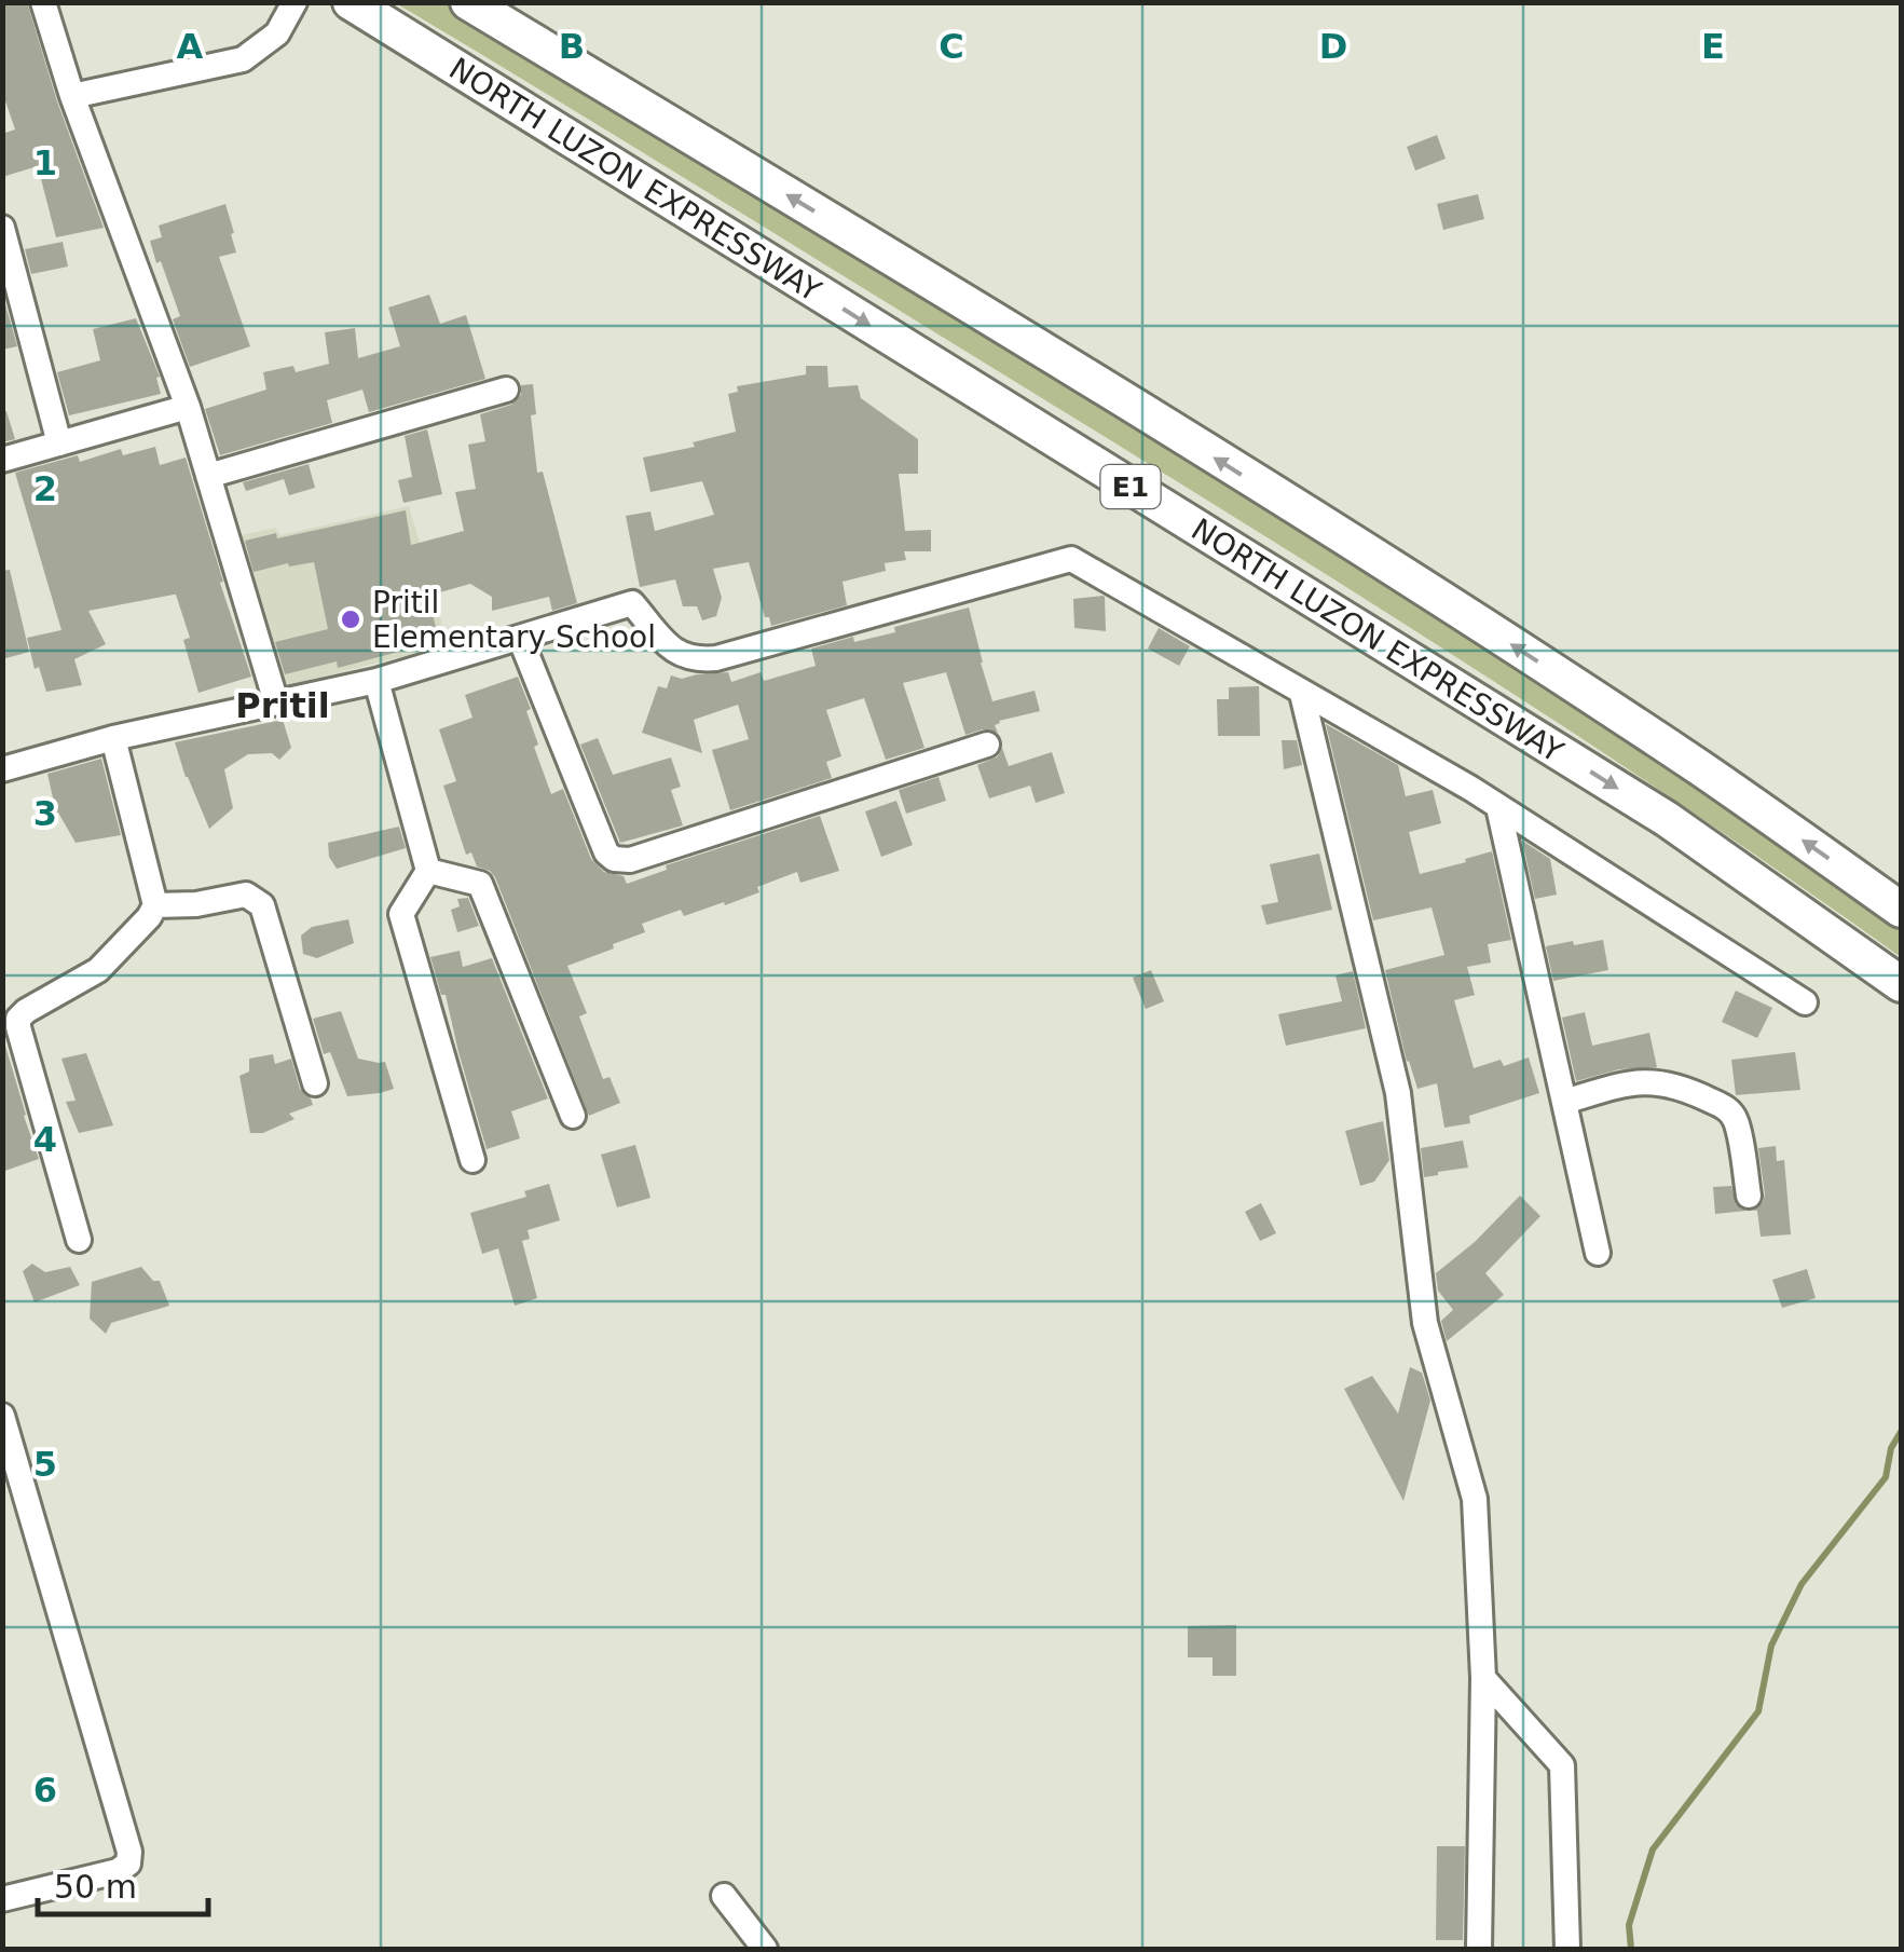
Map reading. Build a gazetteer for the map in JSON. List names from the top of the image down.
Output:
{
  "streets": {
    "highway": ["NORTH LUZON EXPRESSWAY", "E1"]
  },
  "districts": ["Pritil"],
  "places": ["Pritil Elementary School"],
  "scale_bar": "50 m",
  "grid": {
    "columns": [
      "A",
      "B",
      "C",
      "D",
      "E"
    ],
    "rows": [
      "1",
      "2",
      "3",
      "4",
      "5",
      "6"
    ]
  }
}
